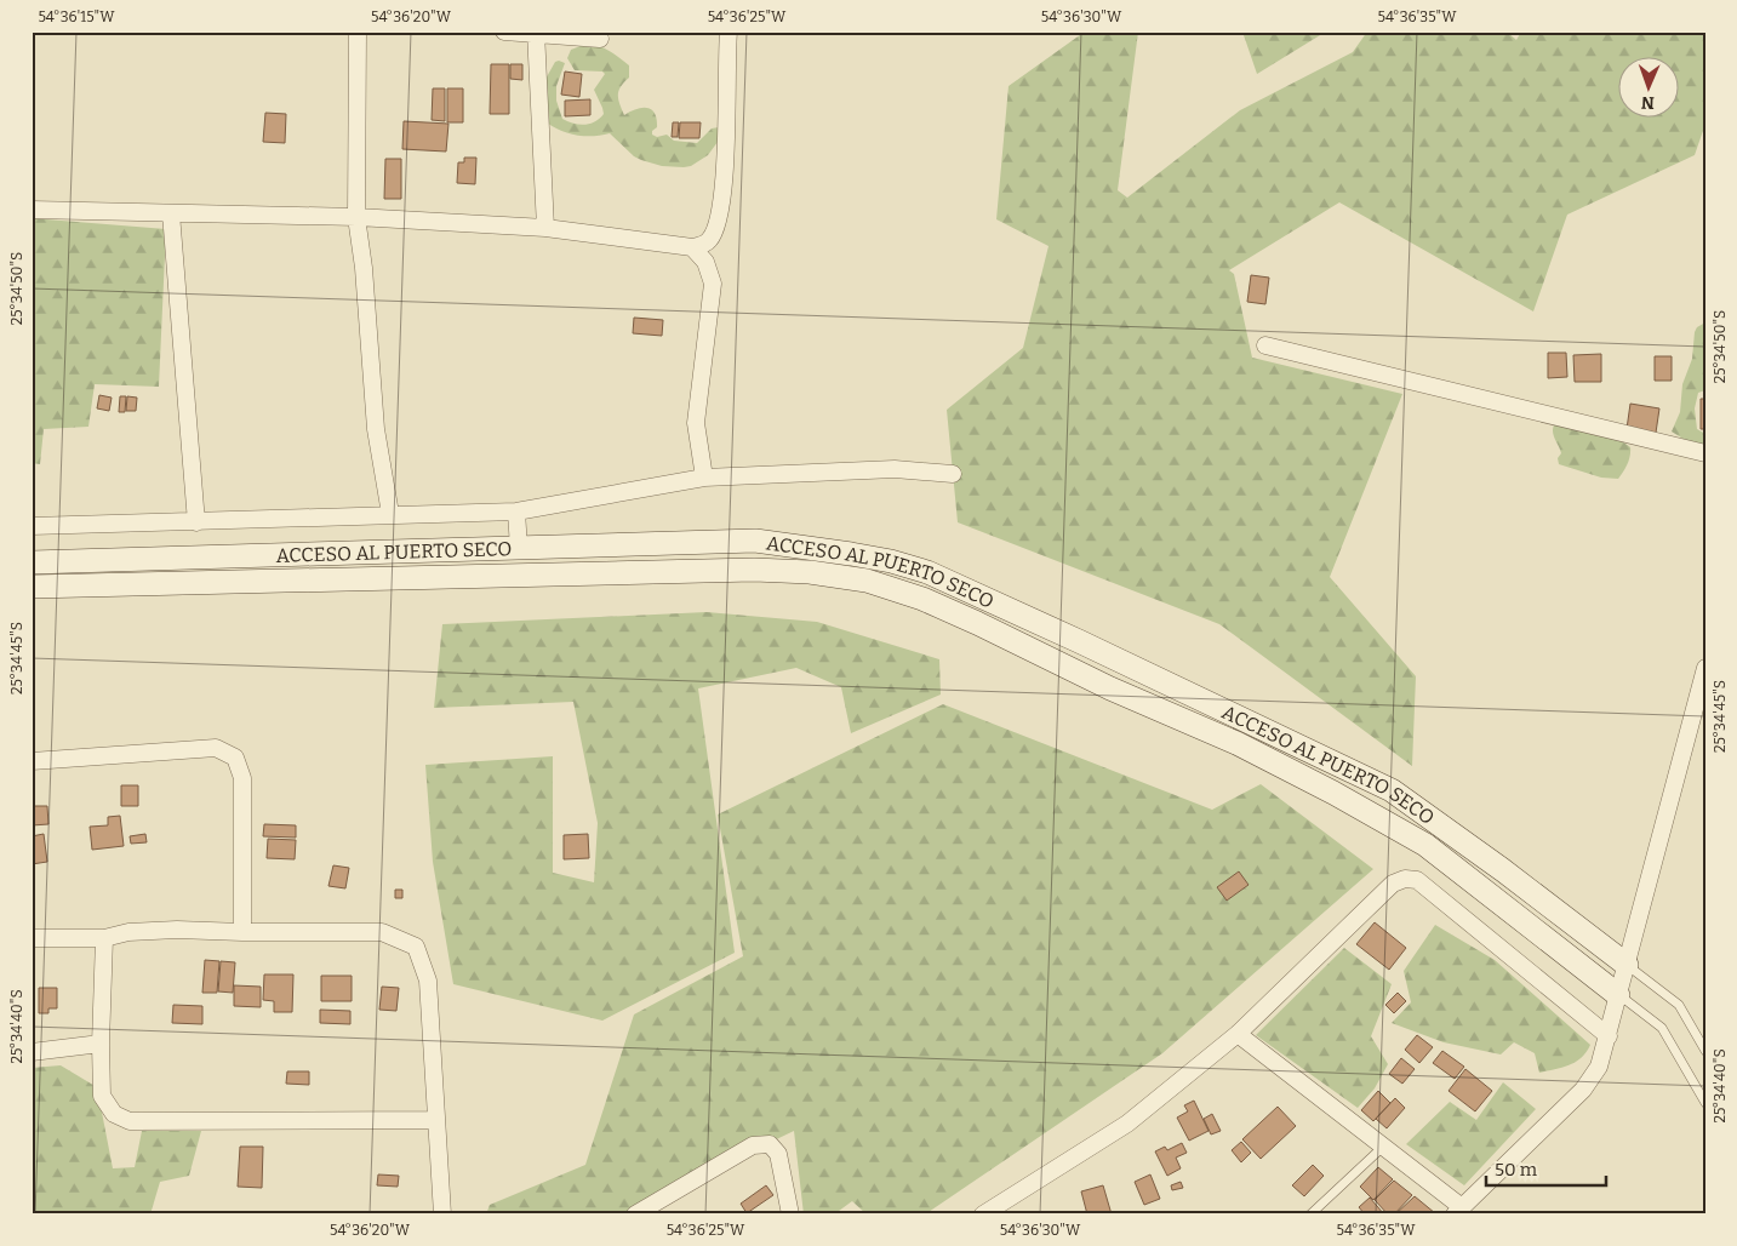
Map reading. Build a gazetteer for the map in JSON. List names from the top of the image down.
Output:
{
  "streets": {
    "main road": ["ACCESO AL PUERTO SECO"]
  },
  "scale_bar": "50 m",
  "north": "bottom",
  "coordinates": [
    "54°36'15\"W",
    "54°36'20\"W",
    "54°36'25\"W",
    "54°36'30\"W",
    "54°36'35\"W",
    "25°34'50\"S",
    "25°34'45\"S",
    "25°34'40\"S"
  ]
}
